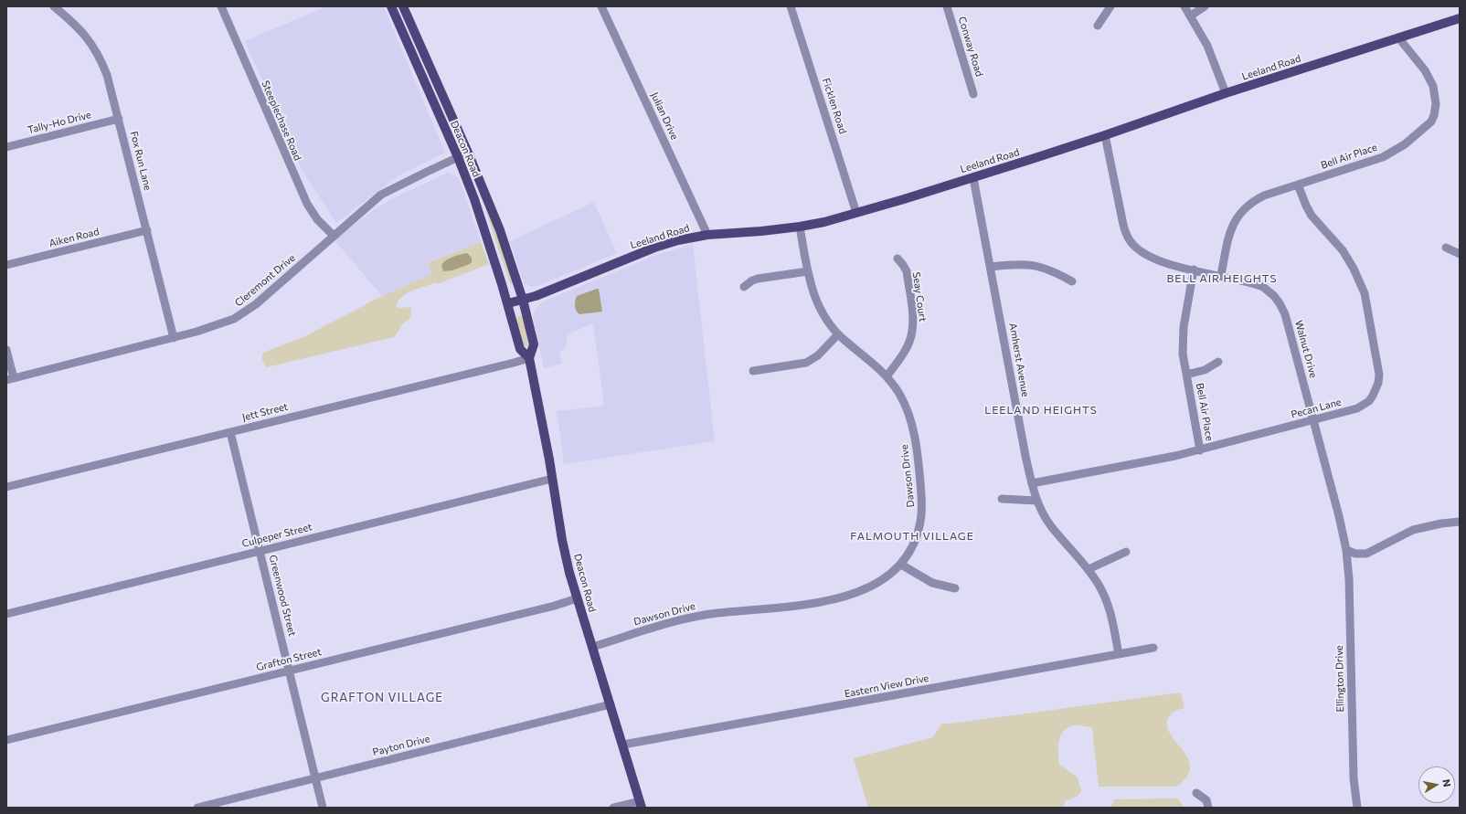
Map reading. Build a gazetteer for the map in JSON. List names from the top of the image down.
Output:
{
  "streets": {
    "main road": ["Leeland Road", "Deacon Road"],
    "street": [
      "Conway Road",
      "Ficklen Road",
      "Julian Drive",
      "Steeplechase Road",
      "Tally-Ho Drive",
      "Bell Air Place",
      "Fox Run Lane",
      "Aiken Road",
      "Cleremont Drive",
      "Seay Court",
      "Walnut Drive",
      "Amherst Avenue",
      "Pecan Lane",
      "Jett Street",
      "Dawson Drive",
      "Culpeper Street",
      "Greenwood Street",
      "Grafton Street",
      "Ellington Drive",
      "Eastern View Drive",
      "Payton Drive"
    ]
  },
  "crossings": [
    ["Leeland Road", "Ficklen Road"],
    ["Leeland Road", "Julian Drive"],
    ["Leeland Road", "Deacon Road"],
    ["Leeland Road", "Bell Air Place"],
    ["Leeland Road", "Walnut Drive"],
    ["Leeland Road", "Amherst Avenue"],
    ["Leeland Road", "Dawson Drive"],
    ["Steeplechase Road", "Cleremont Drive"],
    ["Tally-Ho Drive", "Fox Run Lane"],
    ["Deacon Road", "Cleremont Drive"],
    ["Deacon Road", "Jett Street"],
    ["Deacon Road", "Dawson Drive"],
    ["Deacon Road", "Culpeper Street"],
    ["Deacon Road", "Grafton Street"],
    ["Deacon Road", "Eastern View Drive"],
    ["Deacon Road", "Payton Drive"],
    ["Bell Air Place", "Walnut Drive"],
    ["Bell Air Place", "Pecan Lane"],
    ["Fox Run Lane", "Aiken Road"],
    ["Fox Run Lane", "Cleremont Drive"],
    ["Seay Court", "Dawson Drive"],
    ["Walnut Drive", "Pecan Lane"],
    ["Walnut Drive", "Ellington Drive"],
    ["Amherst Avenue", "Pecan Lane"],
    ["Amherst Avenue", "Eastern View Drive"],
    ["Jett Street", "Greenwood Street"],
    ["Culpeper Street", "Greenwood Street"],
    ["Greenwood Street", "Grafton Street"],
    ["Greenwood Street", "Payton Drive"]
  ],
  "districts": [
    "BELL AIR HEIGHTS",
    "LEELAND HEIGHTS",
    "FALMOUTH VILLAGE",
    "GRAFTON VILLAGE"
  ],
  "north": "right"
}
